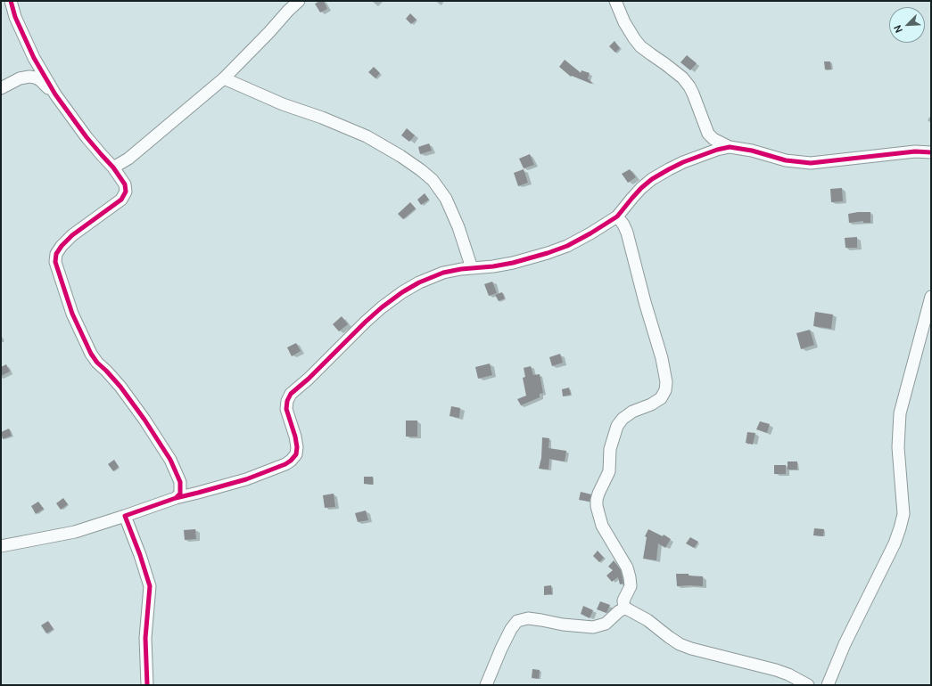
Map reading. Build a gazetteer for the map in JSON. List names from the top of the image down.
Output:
{
  "north": "bottom left"
}
